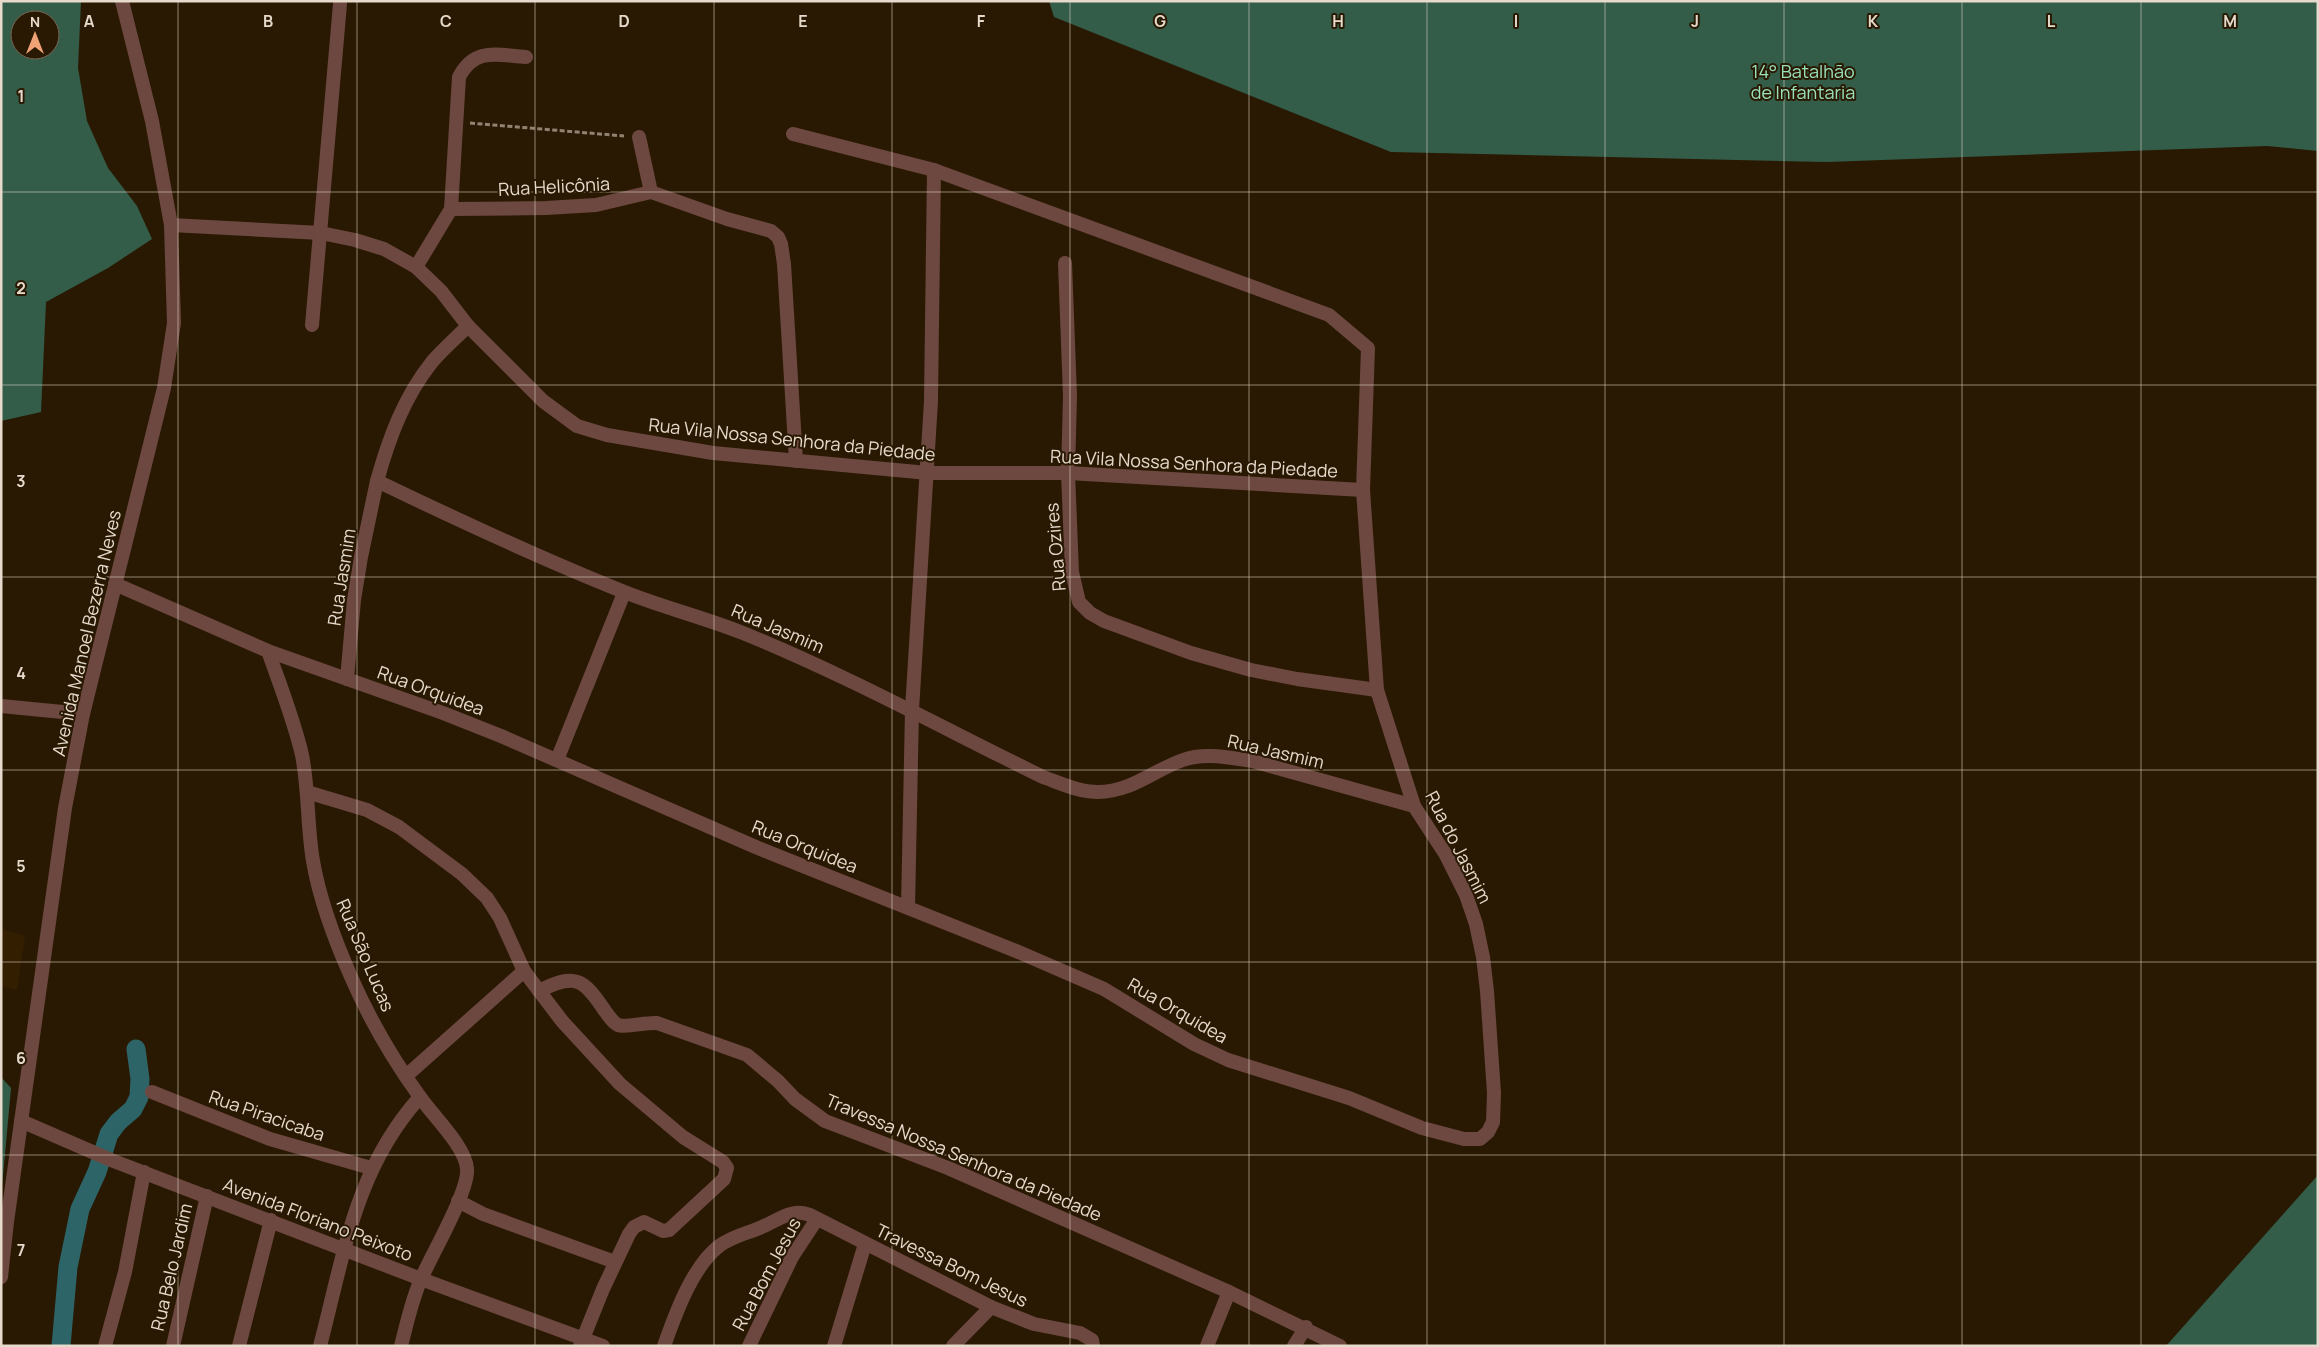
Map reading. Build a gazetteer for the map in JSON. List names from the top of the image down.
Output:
{
  "streets": {
    "street": [
      "Rua Helicônia",
      "Rua Vila Nossa Senhora da Piedade",
      "Rua Ozires",
      "Rua Jasmim",
      "Avenida Manoel Bezerra Neves",
      "Rua Orquidea",
      "Rua do Jasmim",
      "Rua São Lucas",
      "Rua Piracicaba",
      "Travessa Nossa Senhora da Piedade",
      "Avenida Floriano Peixoto",
      "Travessa Bom Jesus",
      "Rua Belo Jardim",
      "Rua Bom Jesus"
    ]
  },
  "crossings": [
    ["Rua Vila Nossa Senhora da Piedade", "Rua Ozires"],
    ["Rua Vila Nossa Senhora da Piedade", "Rua Jasmim"],
    ["Rua Vila Nossa Senhora da Piedade", "Avenida Manoel Bezerra Neves"],
    ["Rua Vila Nossa Senhora da Piedade", "Rua do Jasmim"],
    ["Rua Ozires", "Rua do Jasmim"],
    ["Rua Jasmim", "Rua Orquidea"],
    ["Rua Jasmim", "Rua do Jasmim"],
    ["Avenida Manoel Bezerra Neves", "Rua Orquidea"],
    ["Avenida Manoel Bezerra Neves", "Avenida Floriano Peixoto"],
    ["Rua Orquidea", "Rua do Jasmim"],
    ["Rua Orquidea", "Rua São Lucas"],
    ["Avenida Floriano Peixoto", "Rua Belo Jardim"],
    ["Travessa Bom Jesus", "Rua Bom Jesus"]
  ],
  "parks": ["14° Batalhão de Infantaria"],
  "north": "top",
  "grid": {
    "columns": [
      "A",
      "B",
      "C",
      "D",
      "E",
      "F",
      "G",
      "H",
      "I",
      "J",
      "K",
      "L",
      "M"
    ],
    "rows": [
      "1",
      "2",
      "3",
      "4",
      "5",
      "6",
      "7"
    ]
  }
}
